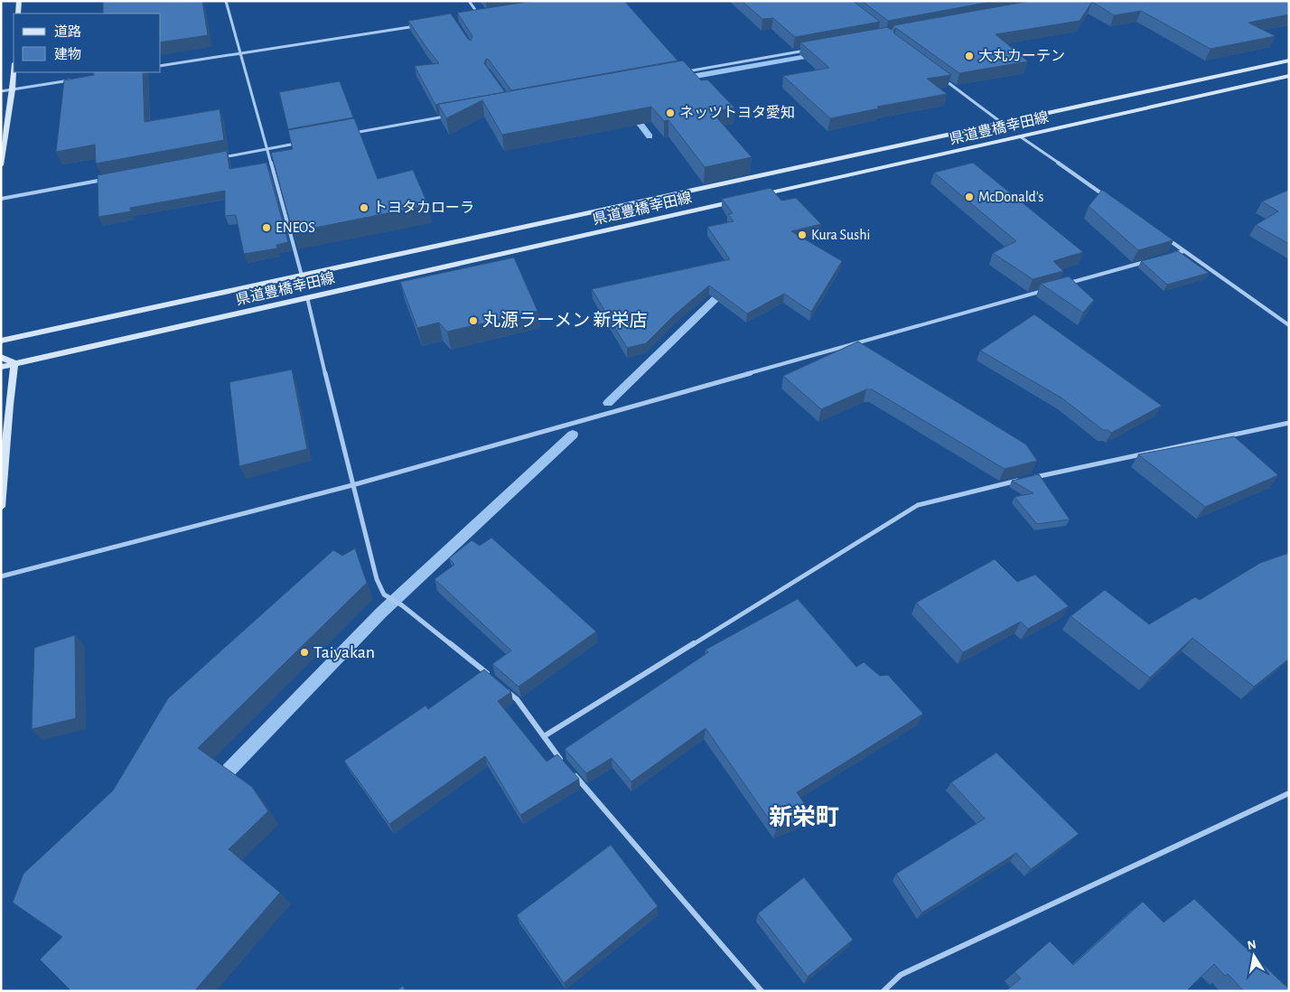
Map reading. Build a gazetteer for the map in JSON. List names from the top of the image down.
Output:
{
  "streets": {
    "main road": ["県道豊橋幸田線"]
  },
  "districts": ["新栄町"],
  "places": [
    "大丸カーテン",
    "ネッツトヨタ愛知",
    "McDonald's",
    "トヨタカローラ",
    "ENEOS",
    "Kura Sushi",
    "丸源ラーメン 新栄店",
    "Taiyakan"
  ],
  "legend": ["道路", "建物"],
  "north": "top"
}
